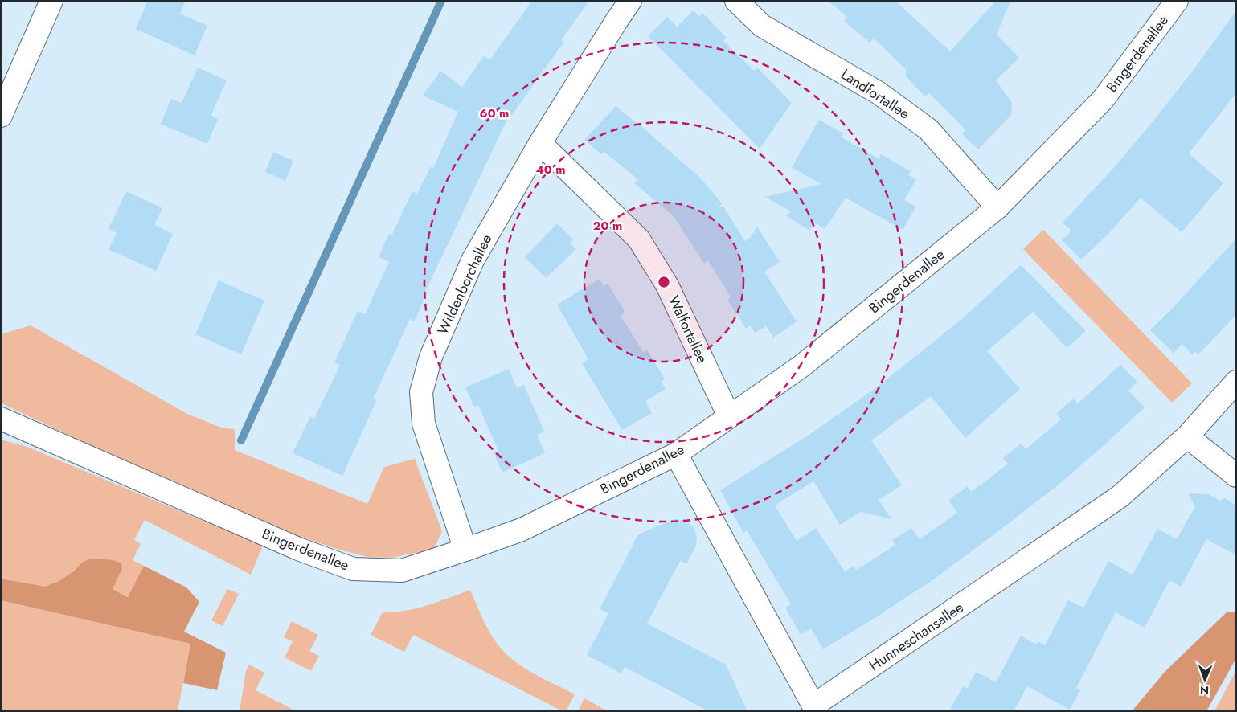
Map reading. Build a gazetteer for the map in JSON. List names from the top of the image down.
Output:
{
  "streets": {
    "street": [
      "Bingerdenallee",
      "Landfortallee",
      "Wildenborchallee",
      "Walfortallee",
      "Hunneschansallee"
    ]
  },
  "crossings": [
    ["Bingerdenallee", "Landfortallee"],
    ["Bingerdenallee", "Wildenborchallee"],
    ["Bingerdenallee", "Walfortallee"],
    ["Bingerdenallee", "Hunneschansallee"],
    ["Wildenborchallee", "Walfortallee"]
  ],
  "north": "bottom",
  "rings": ["60 m", "40 m", "20 m"]
}
